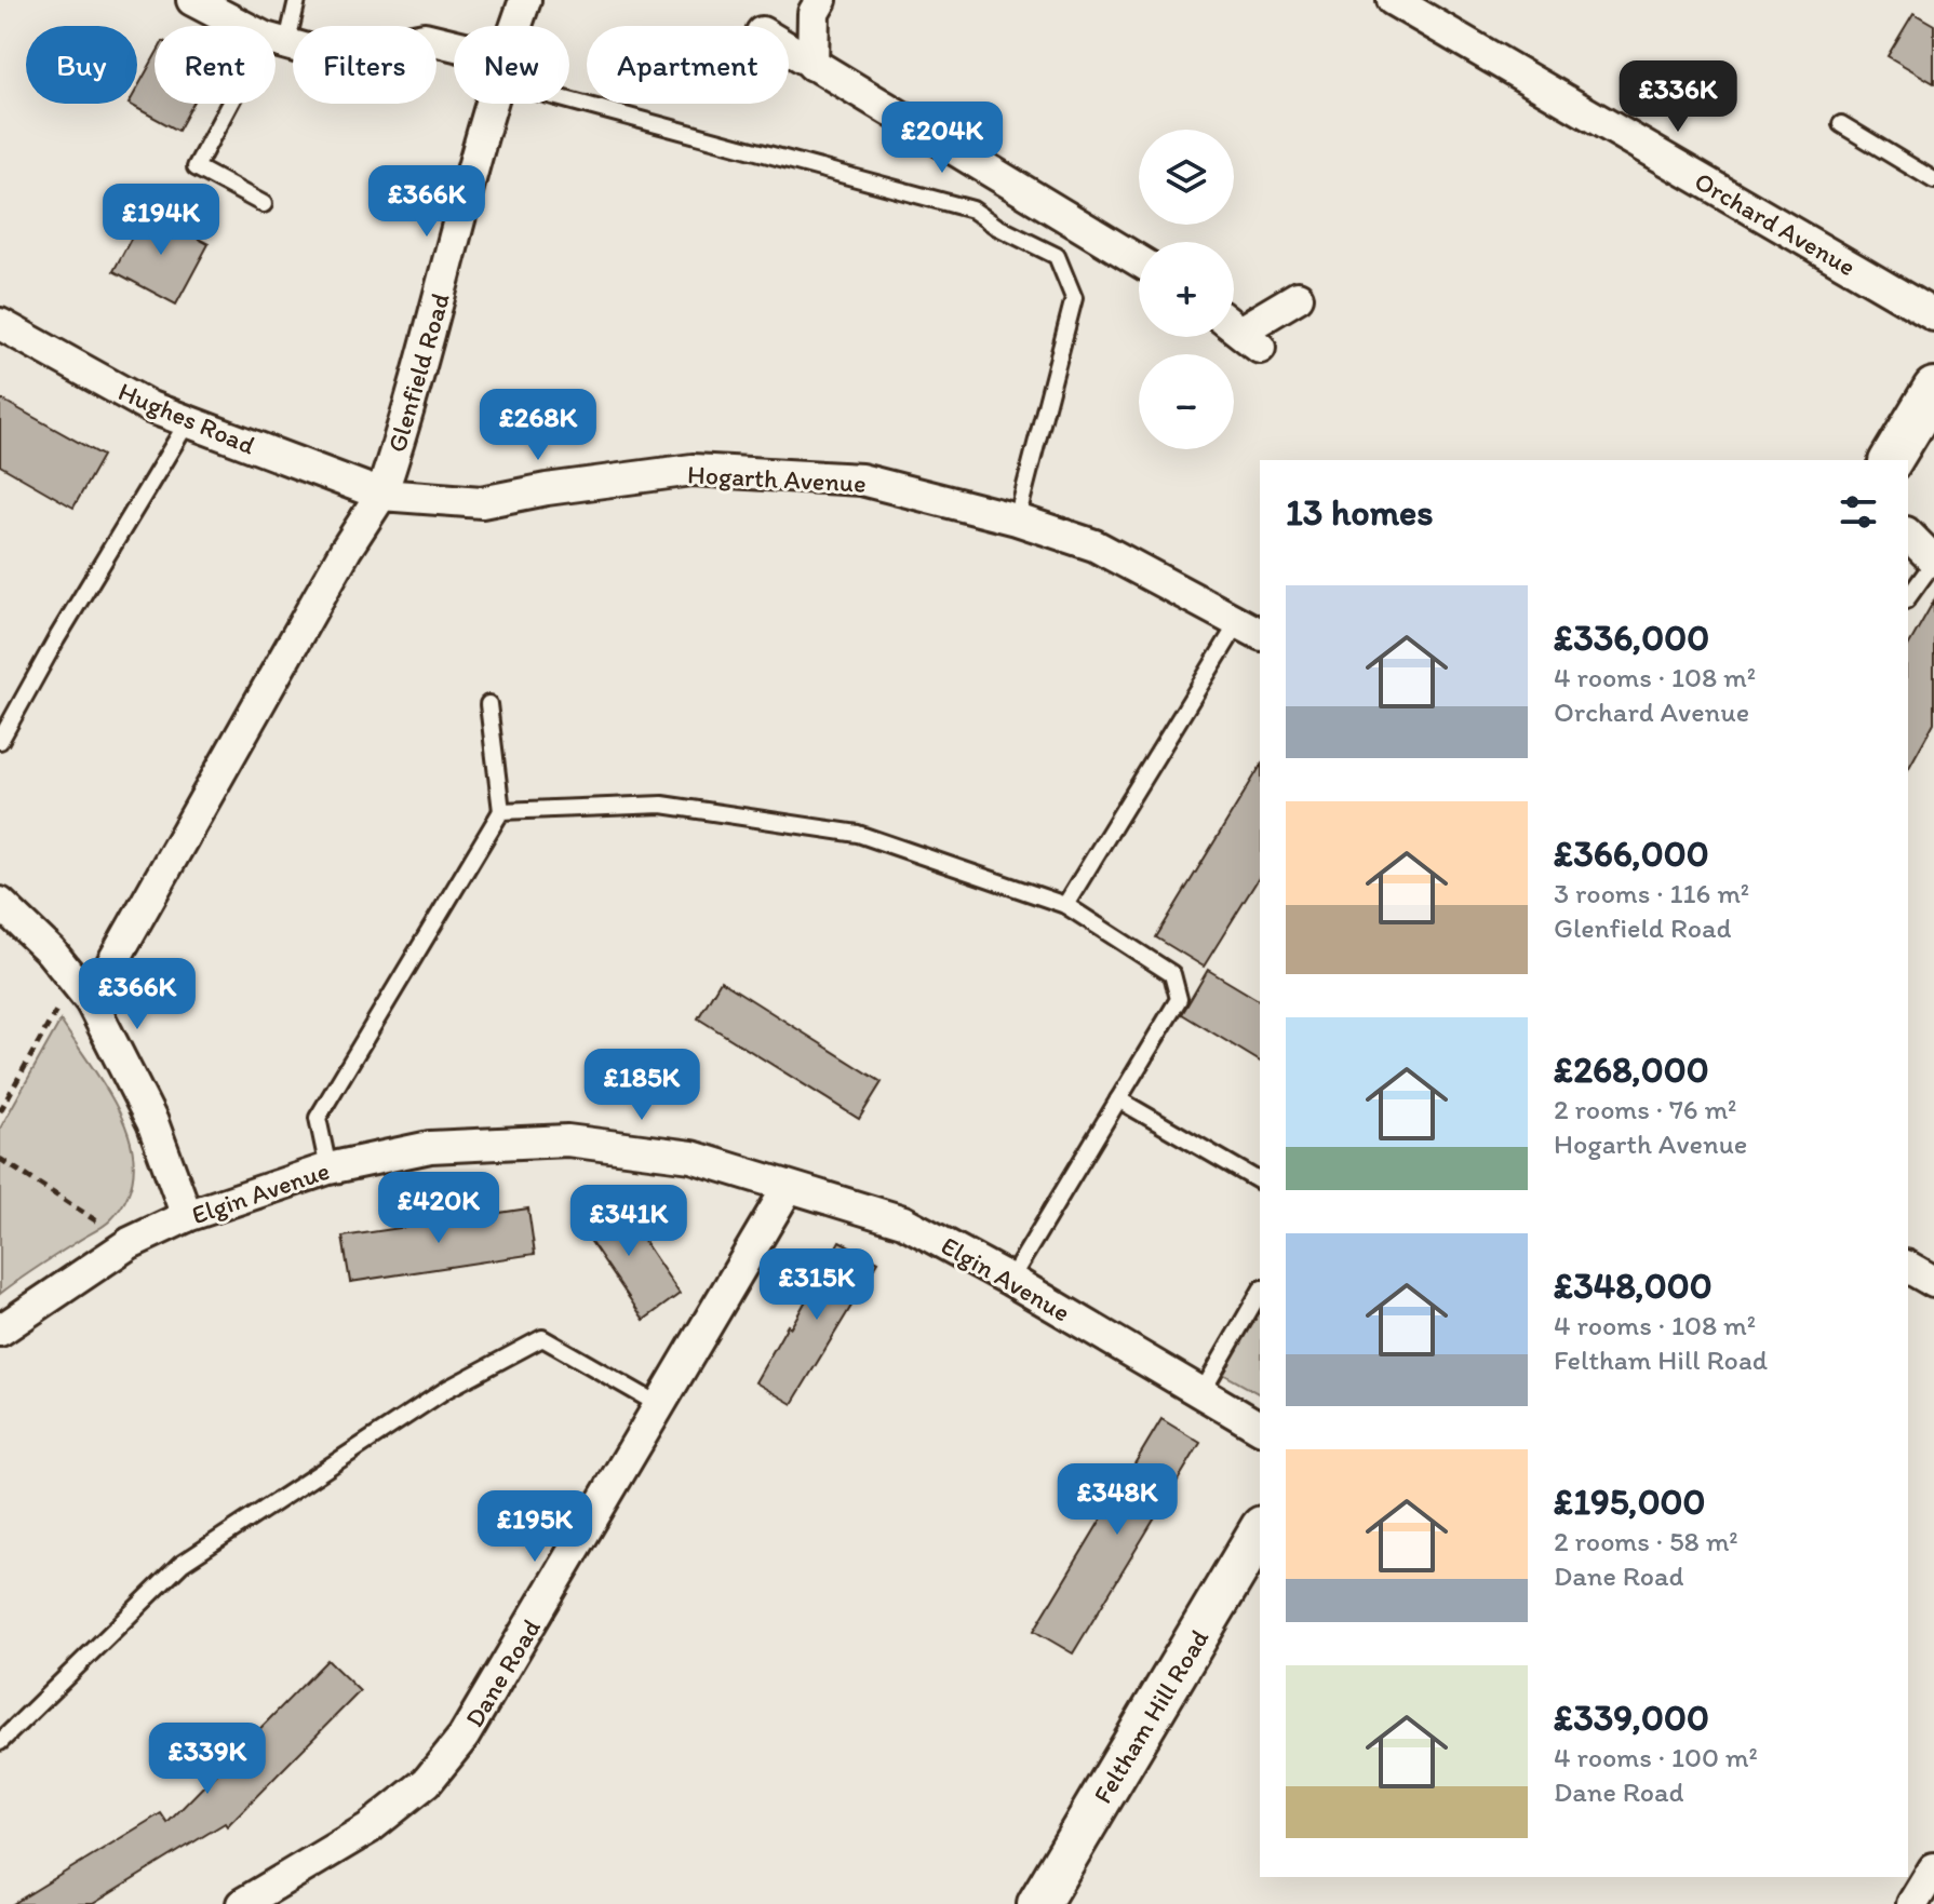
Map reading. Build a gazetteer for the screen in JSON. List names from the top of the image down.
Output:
{
  "streets": {
    "street": [
      "Orchard Avenue",
      "Glenfield Road",
      "Hughes Road",
      "Hogarth Avenue",
      "Elgin Avenue",
      "Dane Road",
      "Feltham Hill Road"
    ]
  },
  "crossings": [
    ["Glenfield Road", "Hughes Road"],
    ["Glenfield Road", "Hogarth Avenue"],
    ["Hughes Road", "Hogarth Avenue"],
    ["Elgin Avenue", "Dane Road"]
  ],
  "page": {
    "chip": [
      "Buy",
      "Rent",
      "Filters",
      "New",
      "Apartment"
    ],
    "price": [
      "£336K",
      "£204K",
      "£366K",
      "£194K",
      "£268K",
      "£366K",
      "£185K",
      "£420K",
      "£341K",
      "£315K",
      "£348K",
      "£195K",
      "£339K"
    ],
    "map_buttons": ["+", "−"],
    "heading": "13 homes",
    "list": [
      {
        "name": "£336,000",
        "note": "4 rooms · 108 m² · Orchard Avenue"
      },
      {
        "name": "£366,000",
        "note": "3 rooms · 116 m² · Glenfield Road"
      },
      {
        "name": "£268,000",
        "note": "2 rooms · 76 m² · Hogarth Avenue"
      },
      {
        "name": "£348,000",
        "note": "4 rooms · 108 m² · Feltham Hill Road"
      },
      {
        "name": "£195,000",
        "note": "2 rooms · 58 m² · Dane Road"
      },
      {
        "name": "£339,000",
        "note": "4 rooms · 100 m² · Dane Road"
      }
    ]
  }
}
